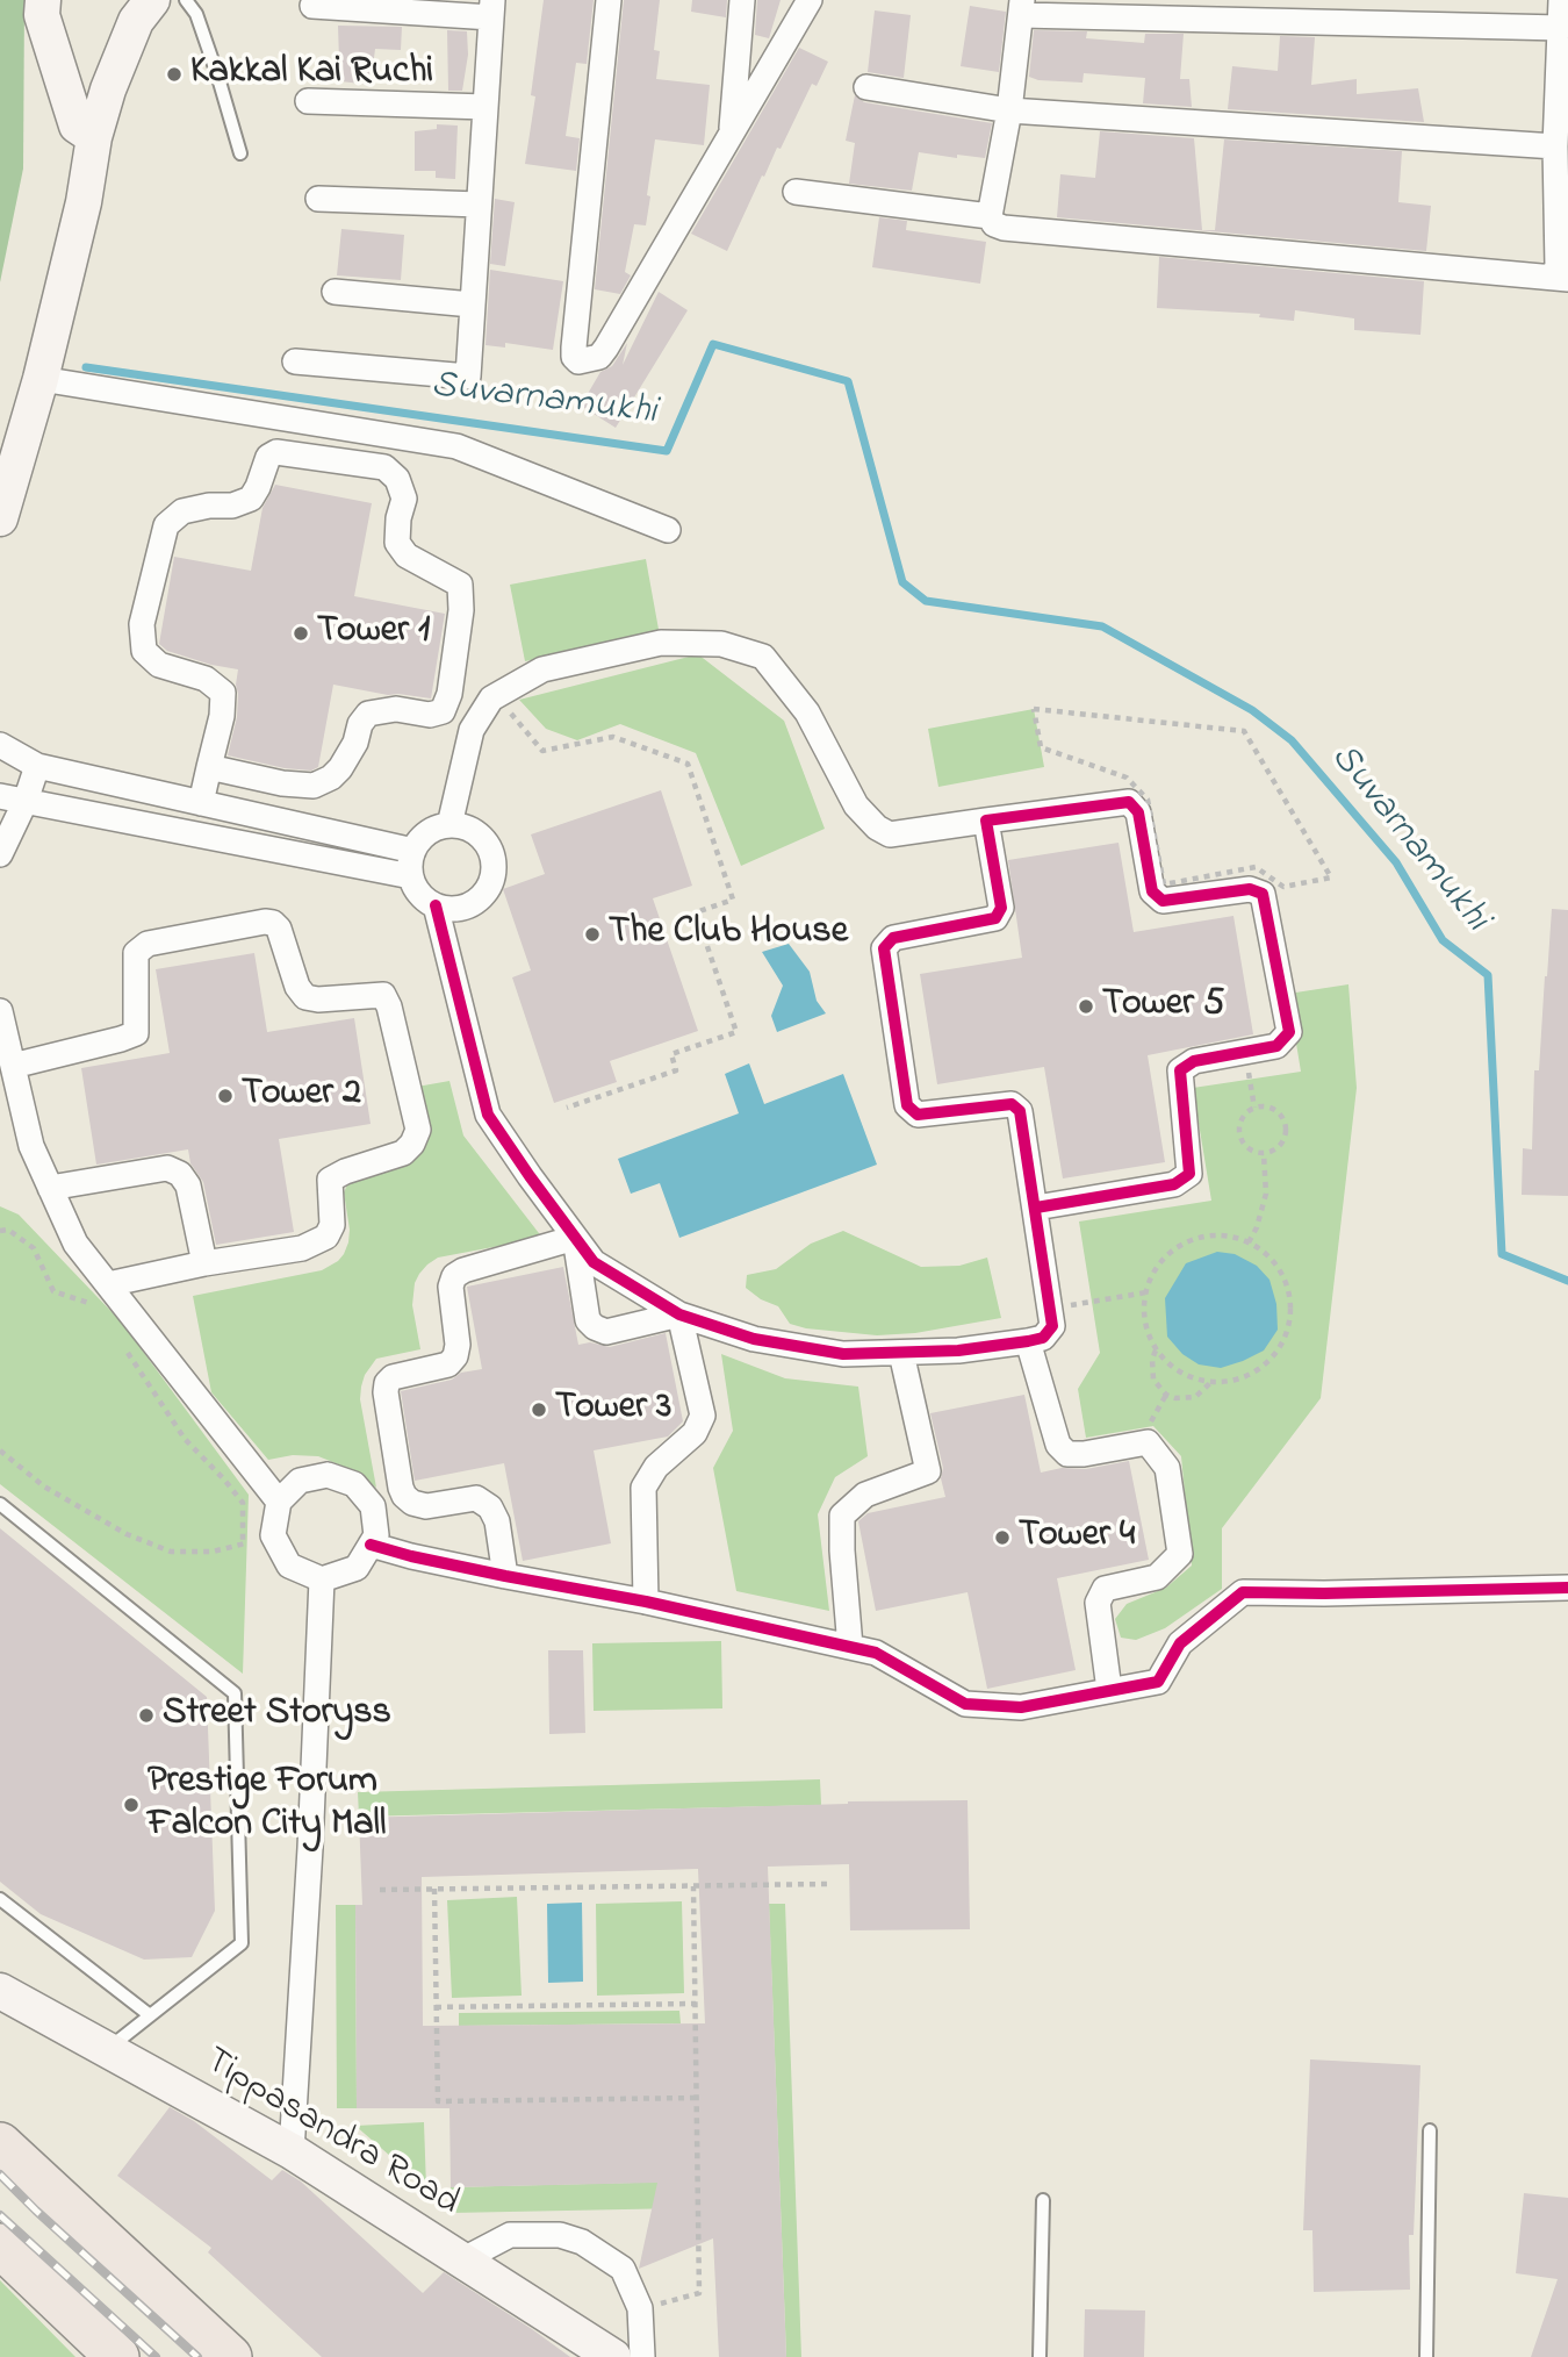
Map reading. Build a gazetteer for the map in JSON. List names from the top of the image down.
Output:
{
  "streets": {
    "main road": ["Tippasandra Road"]
  },
  "water": ["Suvarnamukhi"],
  "places": [
    "Kakkal Kai Ruchi",
    "Tower 1",
    "The Club House",
    "Tower 5",
    "Tower 2",
    "Tower 3",
    "Tower 4",
    "Street Storyss",
    "Prestige Forum Falcon City Mall"
  ]
}
